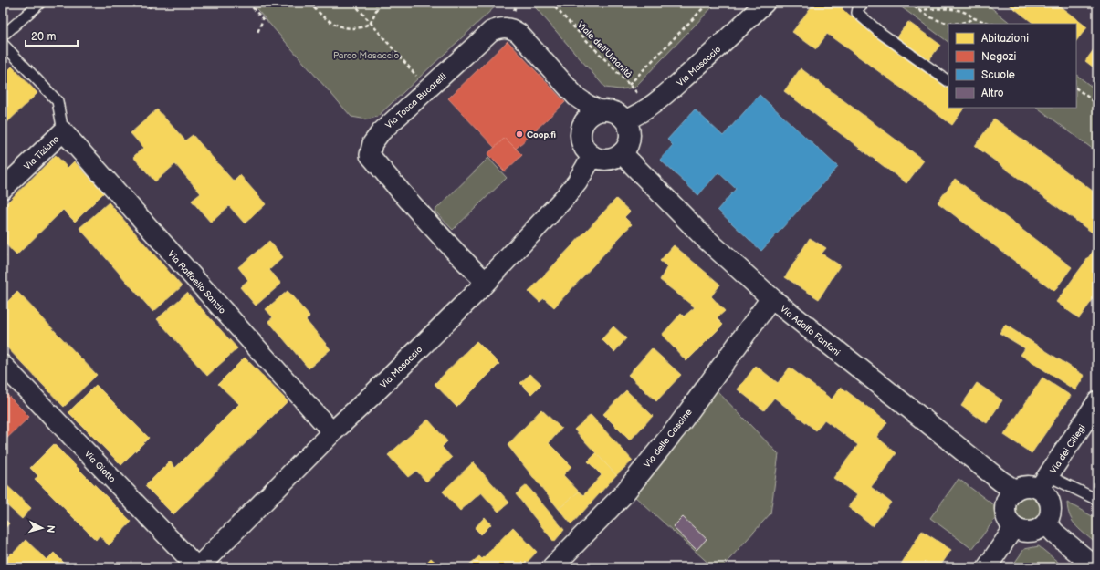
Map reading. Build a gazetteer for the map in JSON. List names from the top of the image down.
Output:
{
  "streets": {
    "street": [
      "Via Masaccio",
      "Via Tosca Bucarelli",
      "Via Tiziano",
      "Via Raffaello Sanzio",
      "Via Adolfo Fanfani",
      "Via delle Cascine",
      "Via dei Ciliegi",
      "Via Giotto"
    ],
    "path": ["Viale dell'Umanità"]
  },
  "crossings": [
    ["Viale dell'Umanità", "Via Masaccio"],
    ["Via Masaccio", "Via Tosca Bucarelli"],
    ["Via Masaccio", "Via Raffaello Sanzio"],
    ["Via Masaccio", "Via Adolfo Fanfani"],
    ["Via Masaccio", "Via Giotto"],
    ["Via Tosca Bucarelli", "Via Adolfo Fanfani"],
    ["Via Tiziano", "Via Raffaello Sanzio"],
    ["Via Adolfo Fanfani", "Via delle Cascine"],
    ["Via Adolfo Fanfani", "Via dei Ciliegi"]
  ],
  "parks": ["Parco Masaccio"],
  "places": ["Coop.fi"],
  "legend": [
    "Abitazioni",
    "Negozi",
    "Scuole",
    "Altro"
  ],
  "scale_bar": "20 m",
  "north": "right"
}
